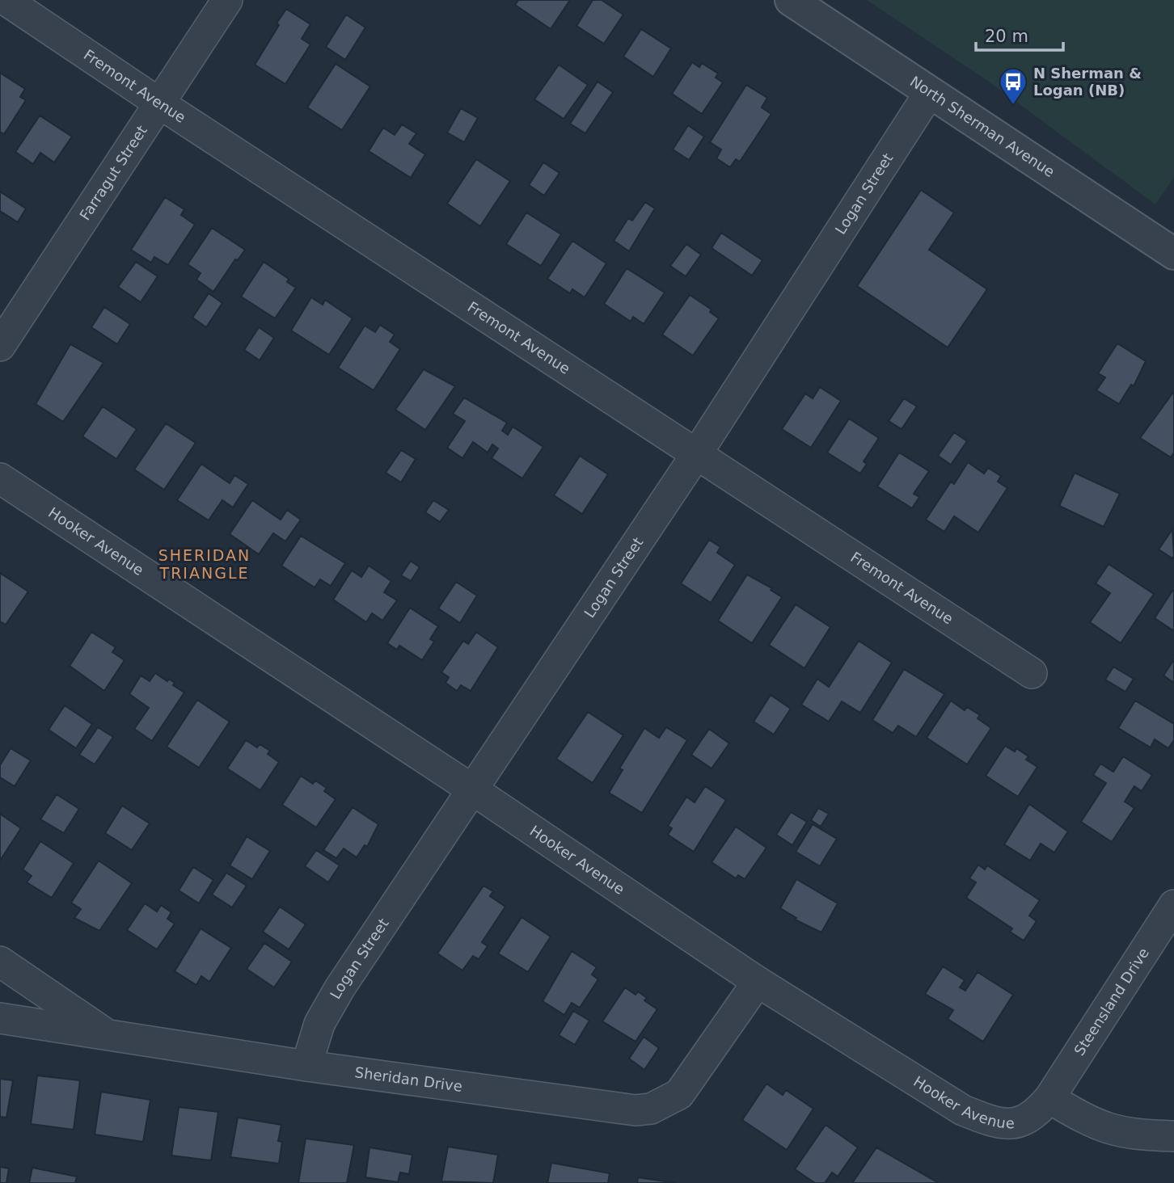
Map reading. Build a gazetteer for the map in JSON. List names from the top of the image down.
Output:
{
  "streets": {
    "street": [
      "Fremont Avenue",
      "North Sherman Avenue",
      "Farragut Street",
      "Logan Street",
      "Hooker Avenue",
      "Steensland Drive",
      "Sheridan Drive"
    ]
  },
  "crossings": [
    ["Fremont Avenue", "Farragut Street"],
    ["Fremont Avenue", "Logan Street"],
    ["North Sherman Avenue", "Logan Street"],
    ["Logan Street", "Hooker Avenue"],
    ["Logan Street", "Sheridan Drive"],
    ["Hooker Avenue", "Steensland Drive"],
    ["Hooker Avenue", "Sheridan Drive"]
  ],
  "districts": ["SHERIDAN TRIANGLE"],
  "places": {
    "bus stop": ["N Sherman & Logan (NB)"]
  },
  "scale_bar": "20 m"
}
